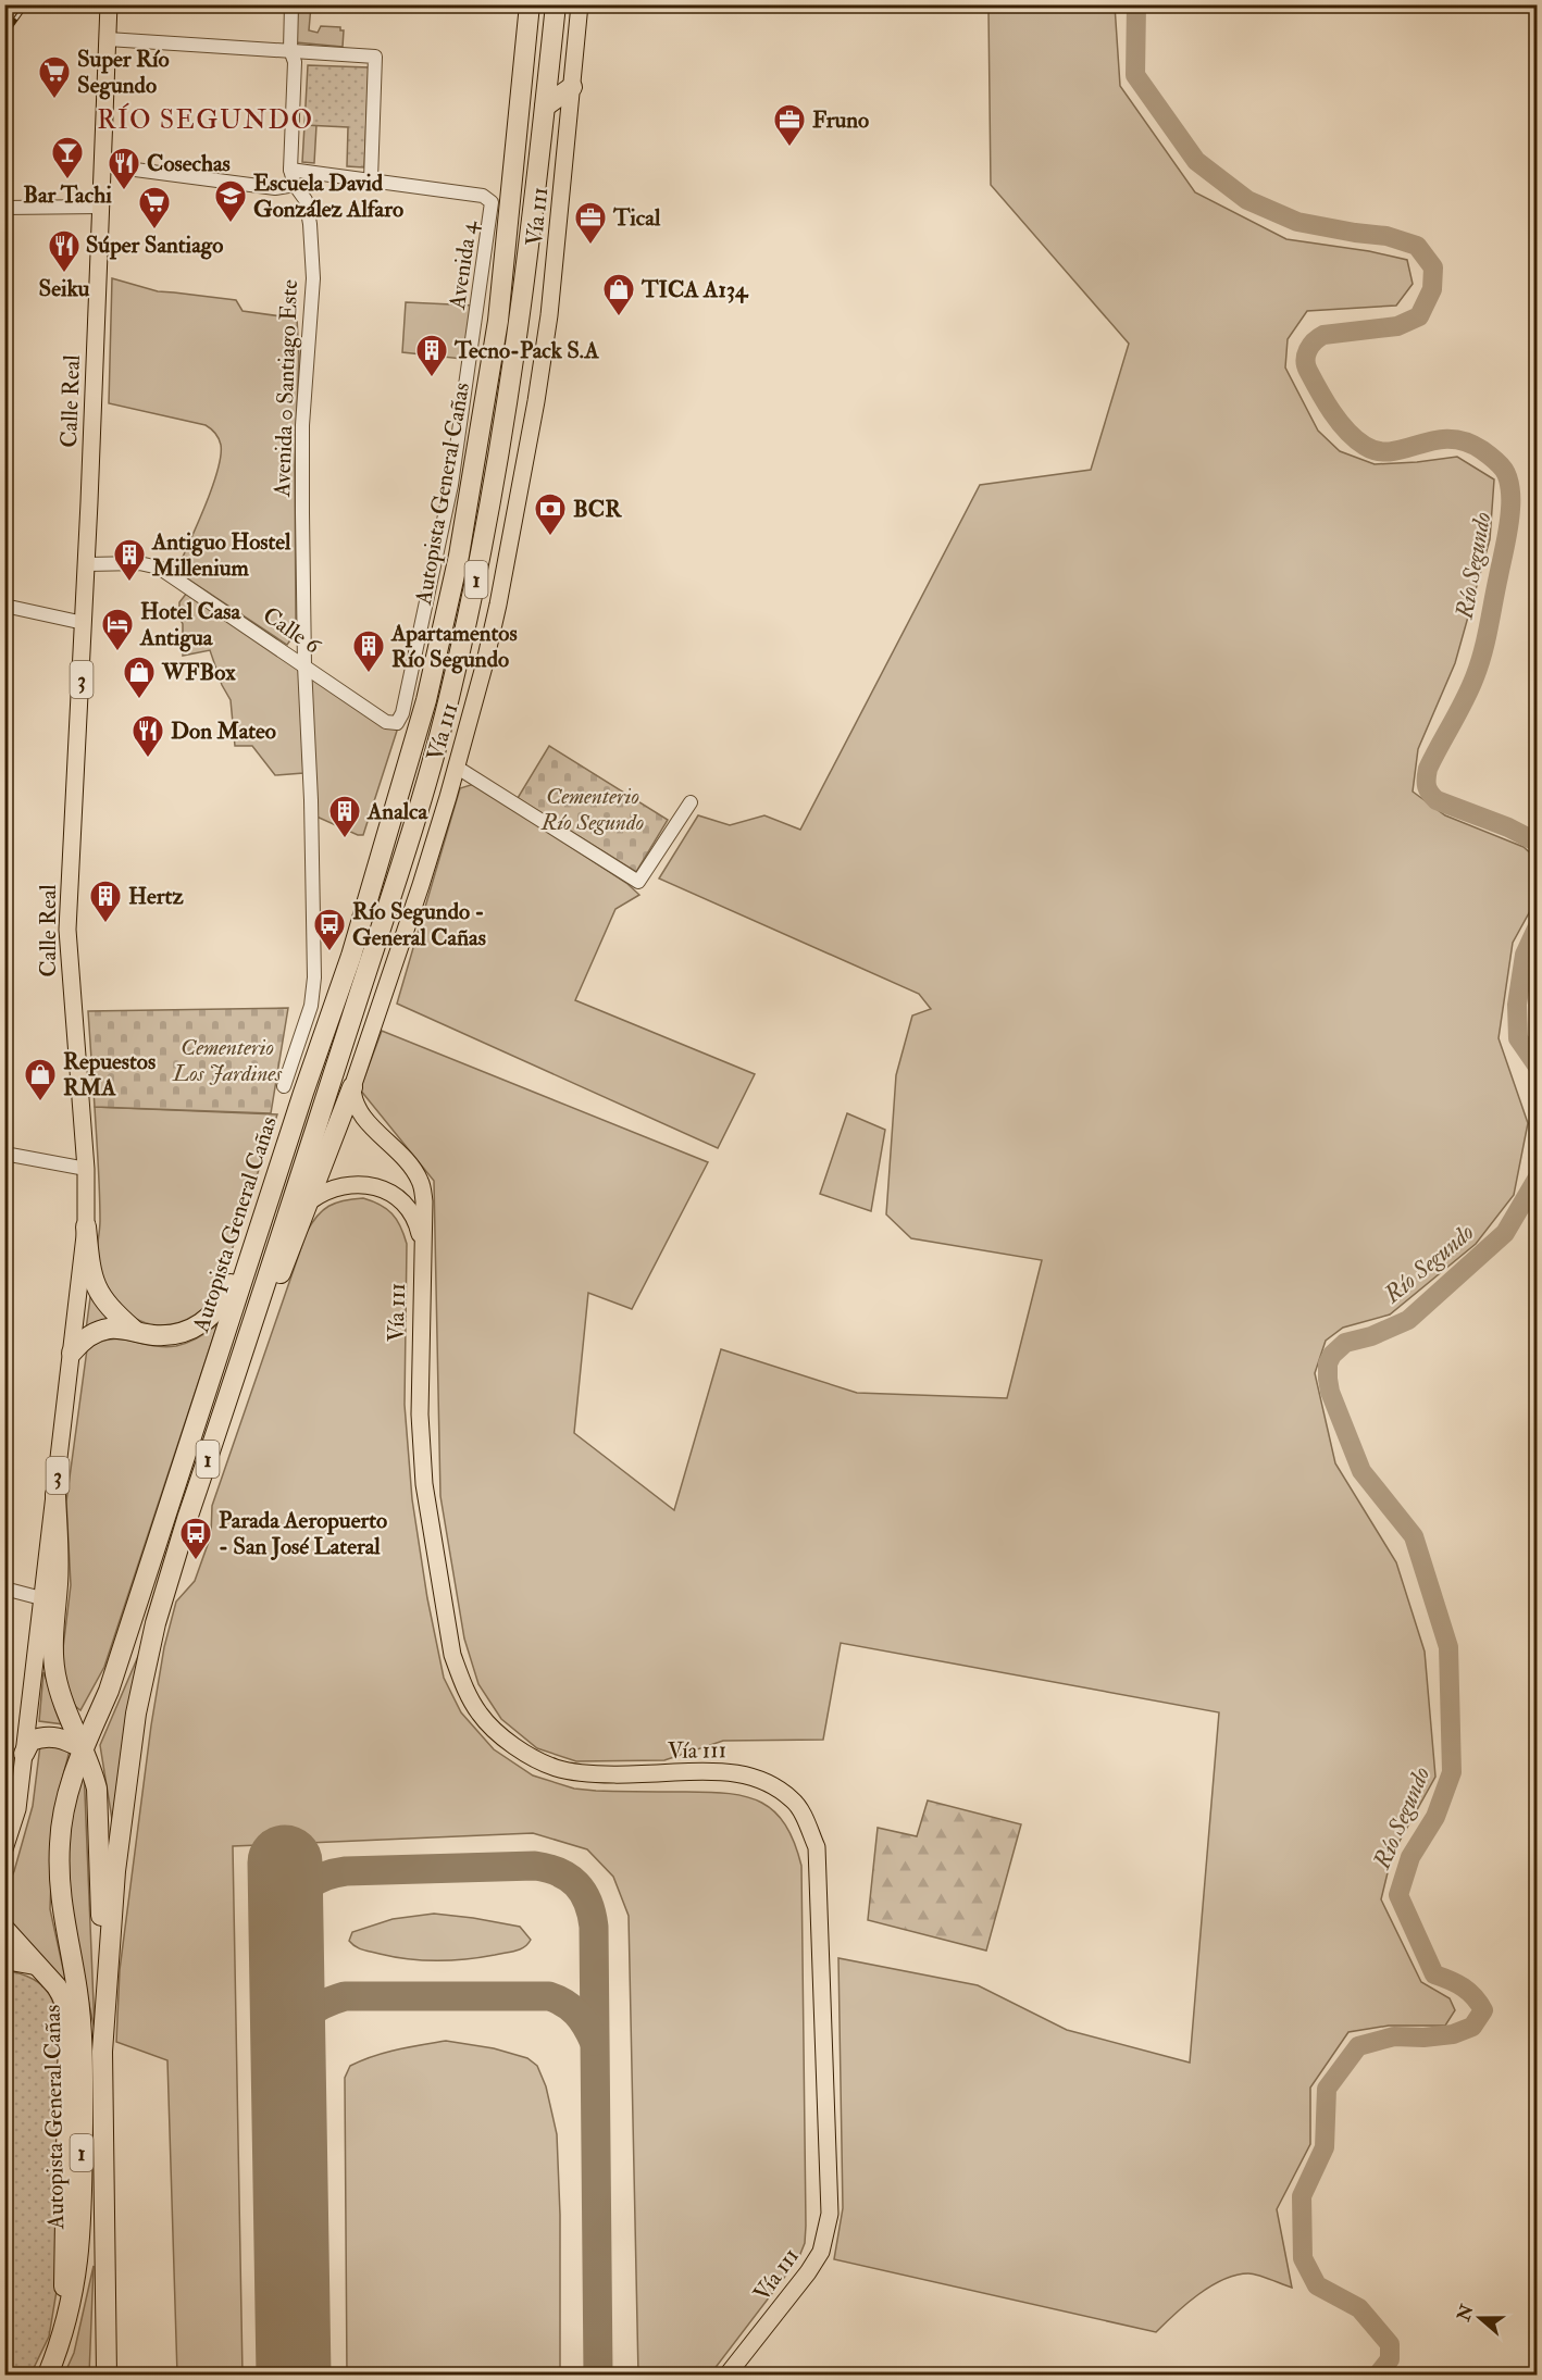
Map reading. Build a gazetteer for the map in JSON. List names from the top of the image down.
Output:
{
  "streets": {
    "highway": ["Autopista General Cañas", "1"],
    "main road": ["Vía 111", "Calle Real", "3"],
    "street": ["Avenida 4", "Avenida 0 Santiago Este", "Calle 6"]
  },
  "crossings": [
    ["Avenida 4", "Calle 6"],
    ["Avenida 0 Santiago Este", "Calle 6"],
    ["Calle Real", "Calle 6"]
  ],
  "districts": ["RÍO SEGUNDO"],
  "water": ["Río Segundo"],
  "parks": ["Cementerio Río Segundo", "Cementerio Los Jardines"],
  "places": {
    "supermarket": ["Super Río Segundo", "Súper Santiago"],
    "office": ["Fruno", "Tical"],
    "bar": ["Bar Tachi"],
    "restaurant": ["Cosechas", "Seiku", "Don Mateo"],
    "school or university": ["Escuela David González Alfaro"],
    "shop": ["TICA A134", "WFBox", "Repuestos RMA"],
    "building": [
      "Tecno-Pack S.A",
      "Antiguo Hostel Millenium",
      "Apartamentos Río Segundo",
      "Analca",
      "Hertz"
    ],
    "bank": ["BCR"],
    "hotel": ["Hotel Casa Antigua"],
    "bus stop": ["Río Segundo - General Cañas", "Parada Aeropuerto - San José Lateral"]
  },
  "north": "left"
}
